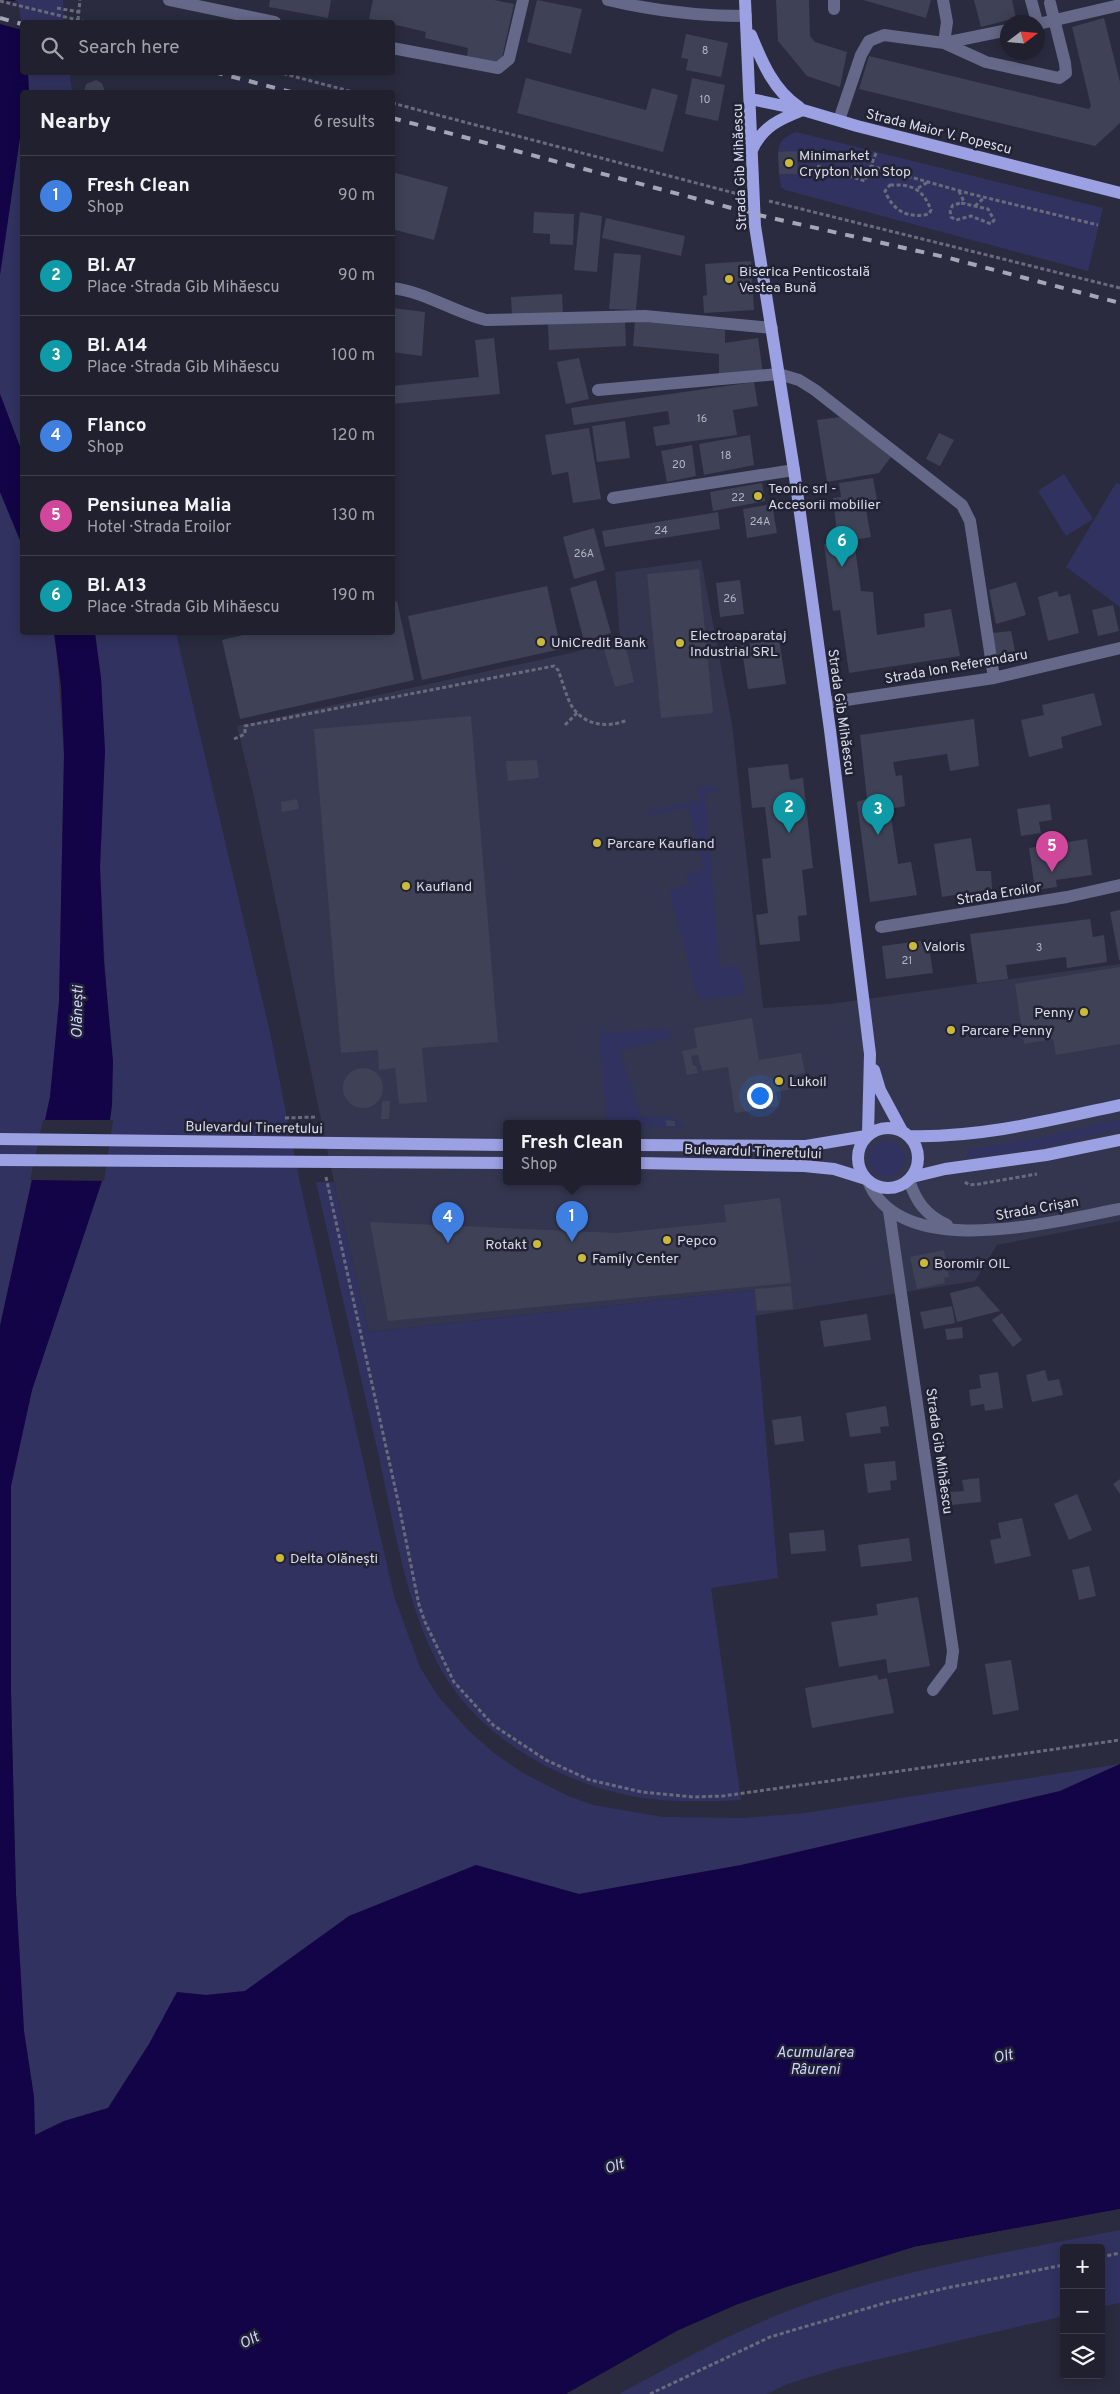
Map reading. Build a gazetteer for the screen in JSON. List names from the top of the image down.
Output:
{
  "streets": {
    "main road": ["Strada Maior V. Popescu", "Strada Gib Mihăescu", "Bulevardul Tineretului"],
    "street": ["Strada Ion Referendaru", "Strada Eroilor", "Strada Crișan"]
  },
  "crossings": [
    ["Strada Maior V. Popescu", "Strada Gib Mihăescu"],
    ["Strada Gib Mihăescu", "Strada Ion Referendaru"],
    ["Strada Gib Mihăescu", "Bulevardul Tineretului"],
    ["Strada Gib Mihăescu", "Strada Crișan"],
    ["Bulevardul Tineretului", "Strada Crișan"]
  ],
  "water": ["Olănești", "Acumularea Râureni", "Olt"],
  "places": [
    "Minimarket Crypton Non Stop",
    "Biserica Penticostală Vestea Bună",
    "Teonic srl - Accesorii mobilier",
    "UniCredit Bank",
    "Electroaparataj Industrial SRL",
    "Parcare Kaufland",
    "Kaufland",
    "Valoris",
    "Penny",
    "Parcare Penny",
    "Lukoil",
    "Pepco",
    "Rotakt",
    "Family Center",
    "Boromir OIL",
    "Delta Olănești"
  ],
  "house_numbers": [
    "8",
    "10",
    "16",
    "18",
    "20",
    "22",
    "24A",
    "24",
    "26A",
    "26",
    "3",
    "21"
  ],
  "north": "right",
  "page": {
    "search": "Search here",
    "heading": ["Nearby", "6 results"],
    "list": [
      {
        "mark": "1",
        "name": "Fresh Clean",
        "note": "Shop",
        "value": "90 m"
      },
      {
        "mark": "2",
        "name": "Bl. A7",
        "note": "Place · Strada Gib Mihăescu",
        "value": "90 m"
      },
      {
        "mark": "3",
        "name": "Bl. A14",
        "note": "Place · Strada Gib Mihăescu",
        "value": "100 m"
      },
      {
        "mark": "4",
        "name": "Flanco",
        "note": "Shop",
        "value": "120 m"
      },
      {
        "mark": "5",
        "name": "Pensiunea Malia",
        "note": "Hotel · Strada Eroilor",
        "value": "130 m"
      },
      {
        "mark": "6",
        "name": "Bl. A13",
        "note": "Place · Strada Gib Mihăescu",
        "value": "190 m"
      }
    ],
    "pins": [
      "6",
      "2",
      "3",
      "5",
      "1",
      "4"
    ],
    "popup": ["Fresh Clean", "Shop"],
    "map_buttons": ["+", "−"]
  }
}
